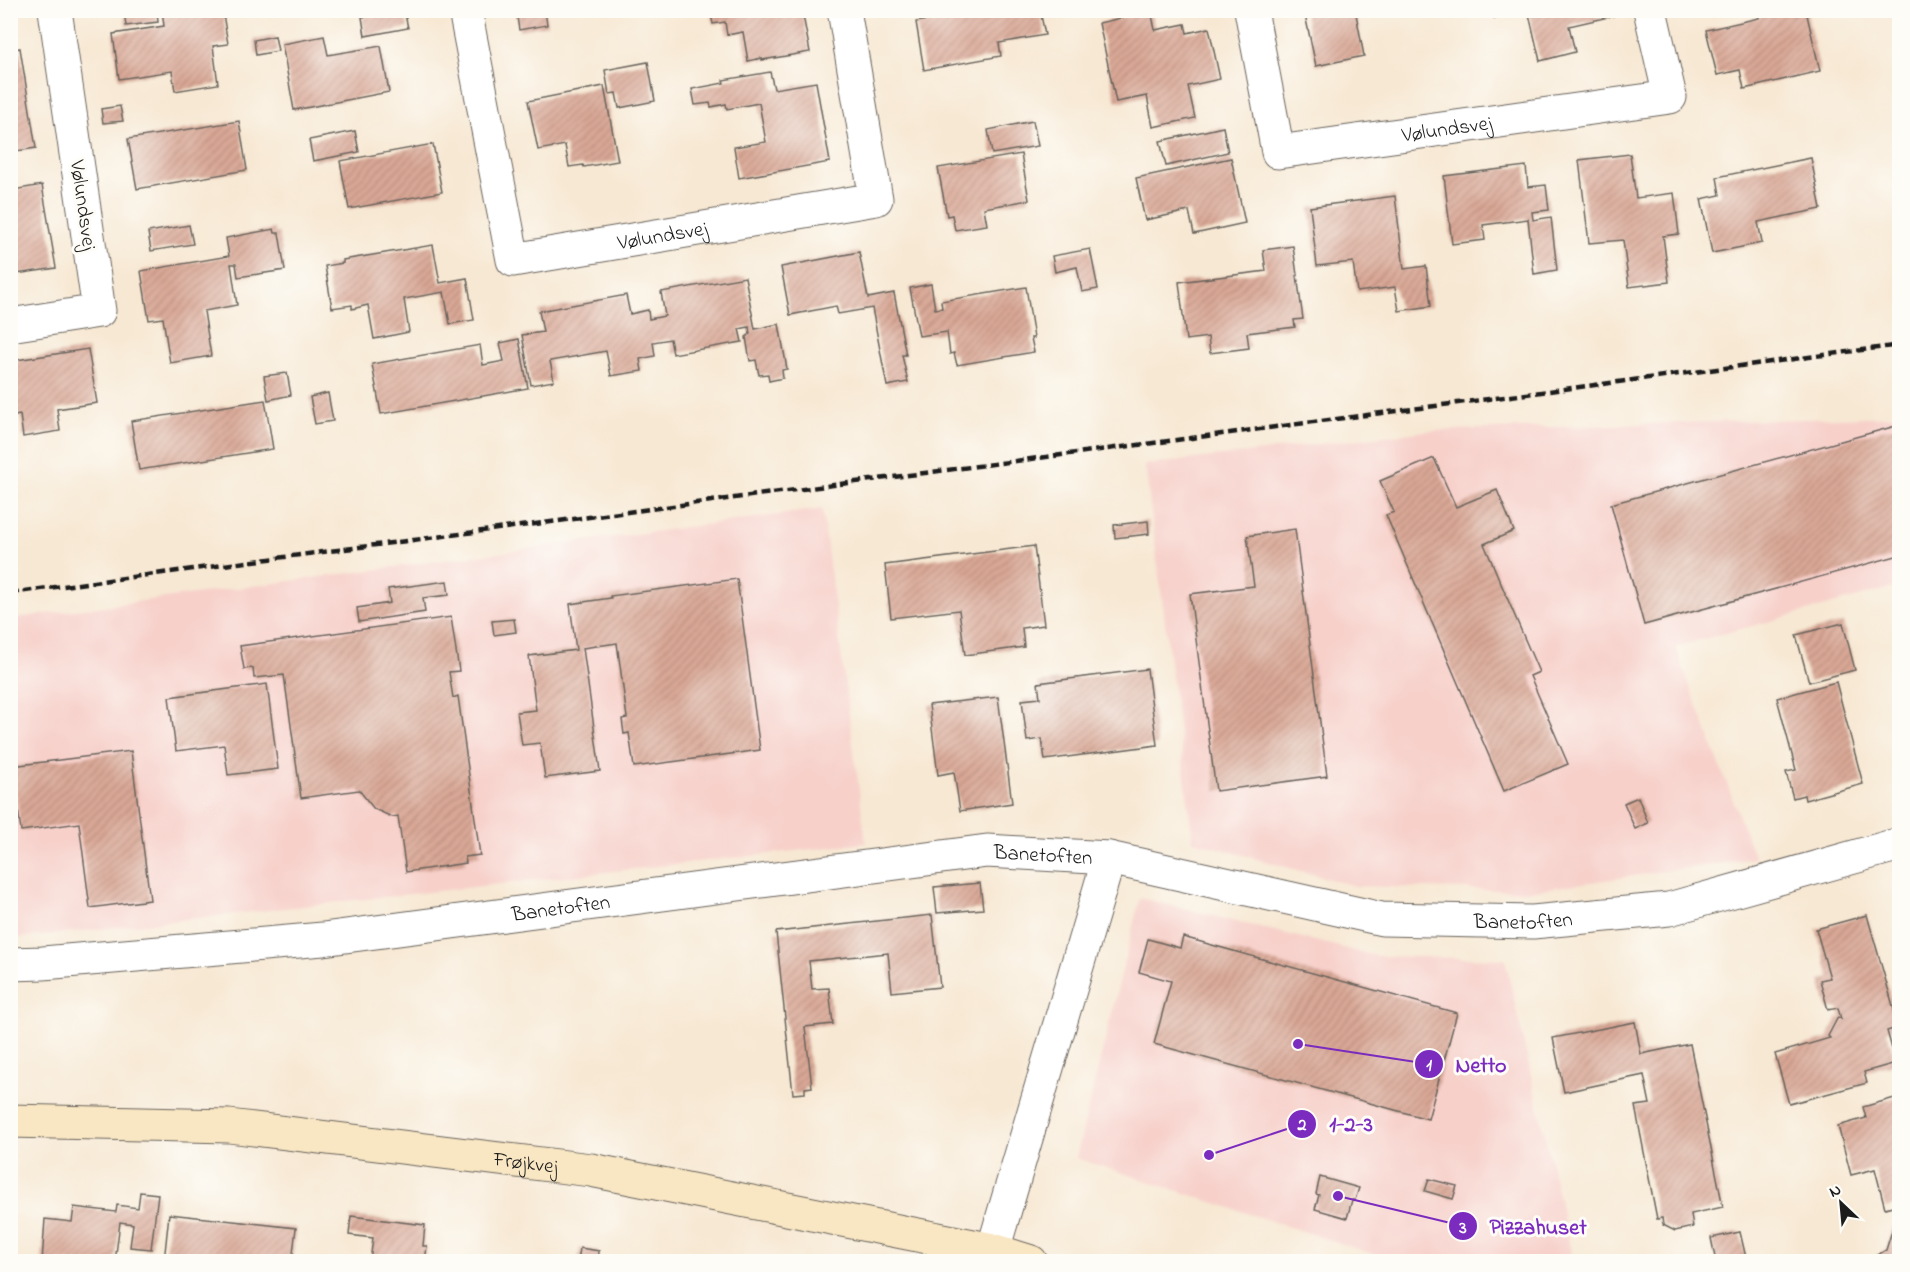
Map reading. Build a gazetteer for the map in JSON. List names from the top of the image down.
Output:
{
  "streets": {
    "street": ["Vølundsvej", "Banetoften", "Frøjkvej"]
  },
  "crossings": [
    ["Banetoften", "Frøjkvej"]
  ],
  "places": ["Netto", "1-2-3", "Pizzahuset"],
  "north": "top left"
}
